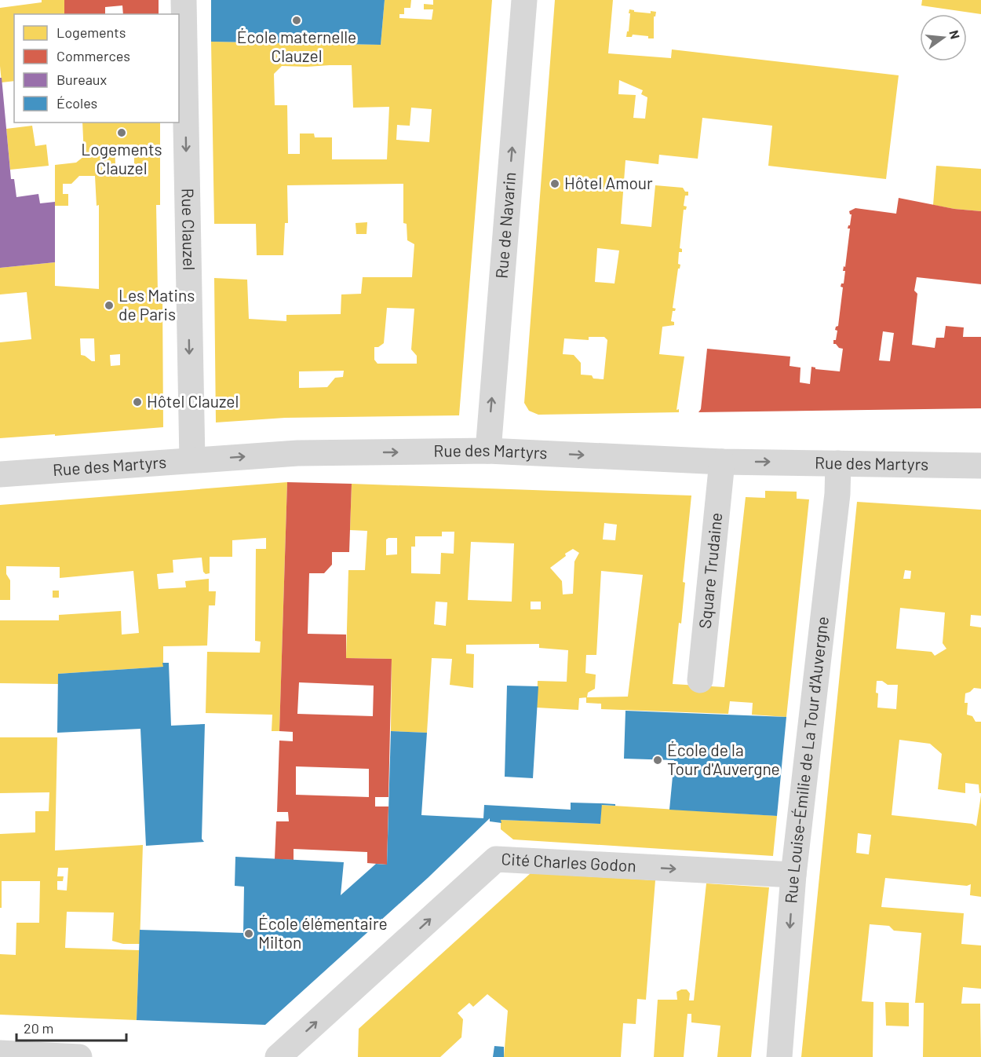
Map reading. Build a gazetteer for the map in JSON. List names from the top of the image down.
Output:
{
  "streets": {
    "street": [
      "Rue de Navarin",
      "Rue Clauzel",
      "Rue des Martyrs",
      "Square Trudaine",
      "Rue Louise-Émilie de La Tour d'Auvergne",
      "Cité Charles Godon"
    ]
  },
  "crossings": [
    ["Rue de Navarin", "Rue des Martyrs"],
    ["Rue Clauzel", "Rue des Martyrs"],
    ["Rue des Martyrs", "Square Trudaine"],
    ["Rue des Martyrs", "Rue Louise-Émilie de La Tour d'Auvergne"],
    ["Rue Louise-Émilie de La Tour d'Auvergne", "Cité Charles Godon"]
  ],
  "one_way": [
    "Rue de Navarin",
    "Rue Clauzel",
    "Rue des Martyrs",
    "Cité Charles Godon"
  ],
  "places": [
    "École maternelle Clauzel",
    "Logements Clauzel",
    "Hôtel Amour",
    "Les Matins de Paris",
    "Hôtel Clauzel",
    "École de la Tour d'Auvergne",
    "École élémentaire Milton"
  ],
  "legend": [
    "Logements",
    "Commerces",
    "Bureaux",
    "Écoles"
  ],
  "scale_bar": "20 m",
  "north": "right"
}
